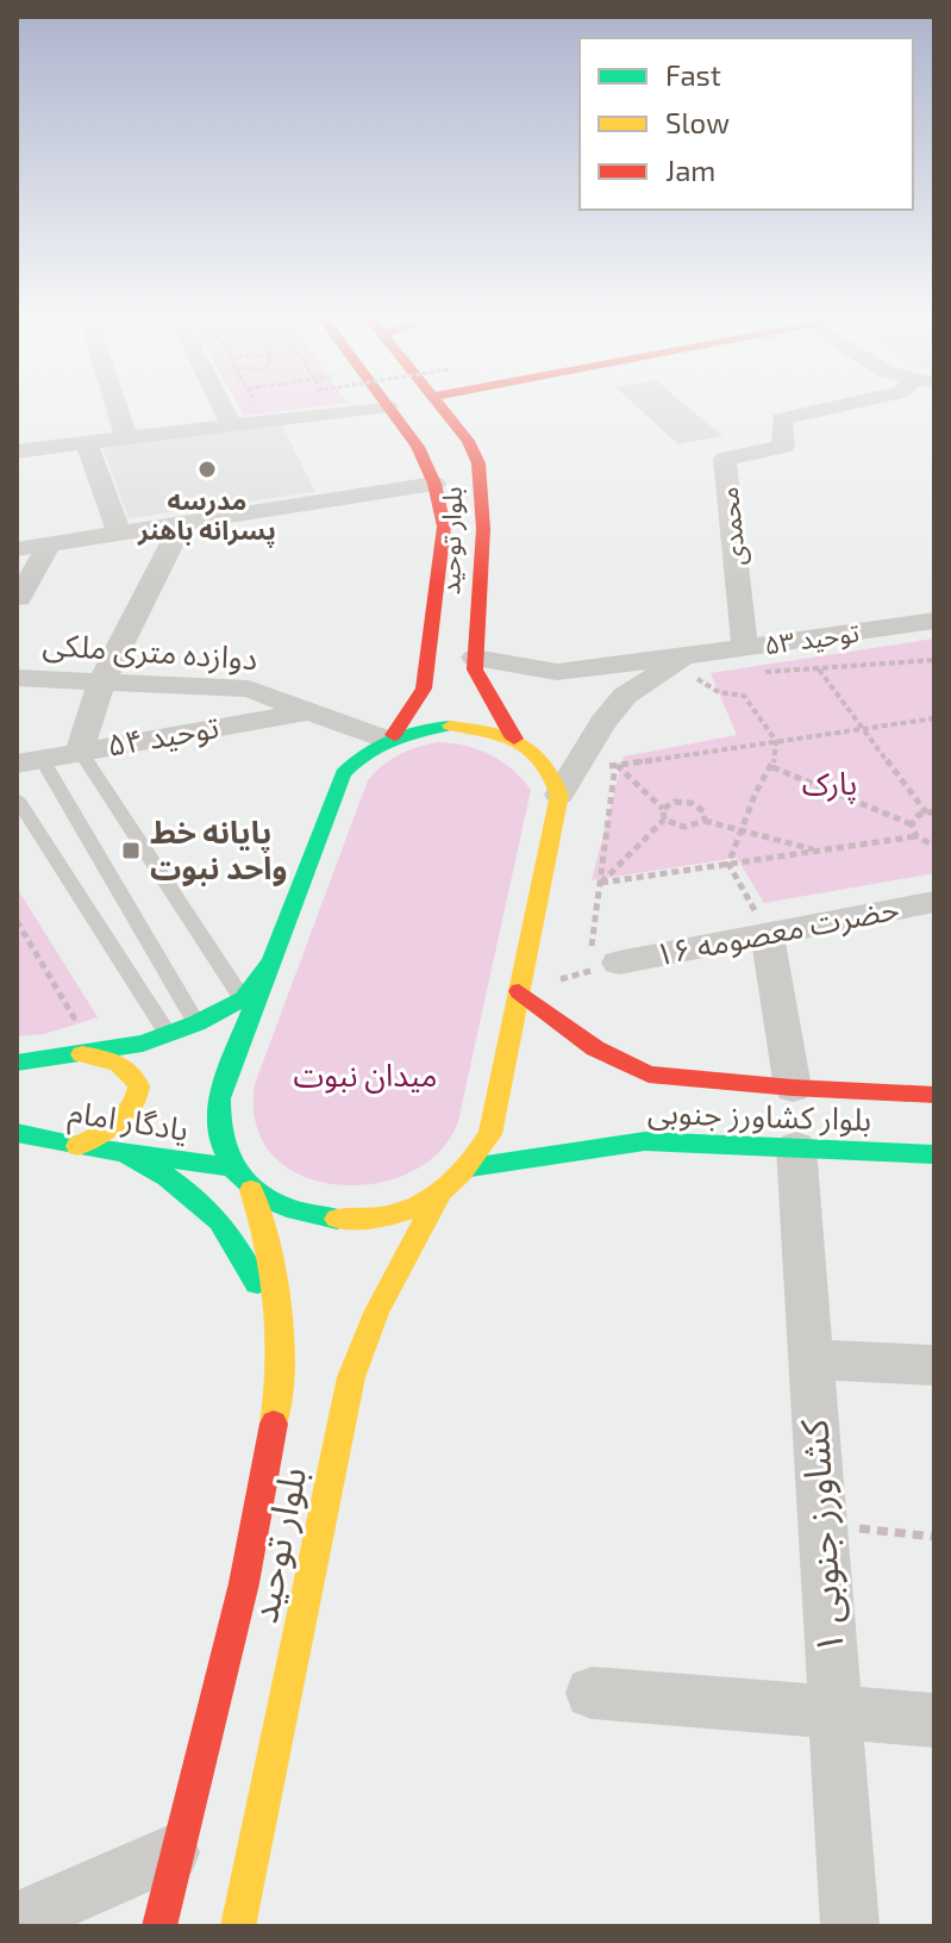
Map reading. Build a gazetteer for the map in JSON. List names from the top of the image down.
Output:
{
  "streets": {
    "main road": ["بلوار توحید", "بلوار کشاورز جنوبی", "یادگار امام"],
    "street": [
      "محمدی",
      "توحید ۵۳",
      "دوازده متری ملکی",
      "توحید ۵۴",
      "حضرت معصومه ۱۶",
      "کشاورز جنوبی ۱"
    ]
  },
  "crossings": [
    ["محمدی", "توحید ۵۳"],
    ["بلوار توحید", "توحید ۵۳"],
    ["بلوار توحید", "دوازده متری ملکی"],
    ["دوازده متری ملکی", "توحید ۵۴"],
    ["بلوار کشاورز جنوبی", "کشاورز جنوبی ۱"]
  ],
  "parks": ["پارک", "میدان نبوت"],
  "places": {
    "other": ["مدرسه پسرانه باهنر"],
    "transit": ["پایانه خط واحد نبوت"]
  },
  "legend": ["Fast", "Slow", "Jam"]
}
